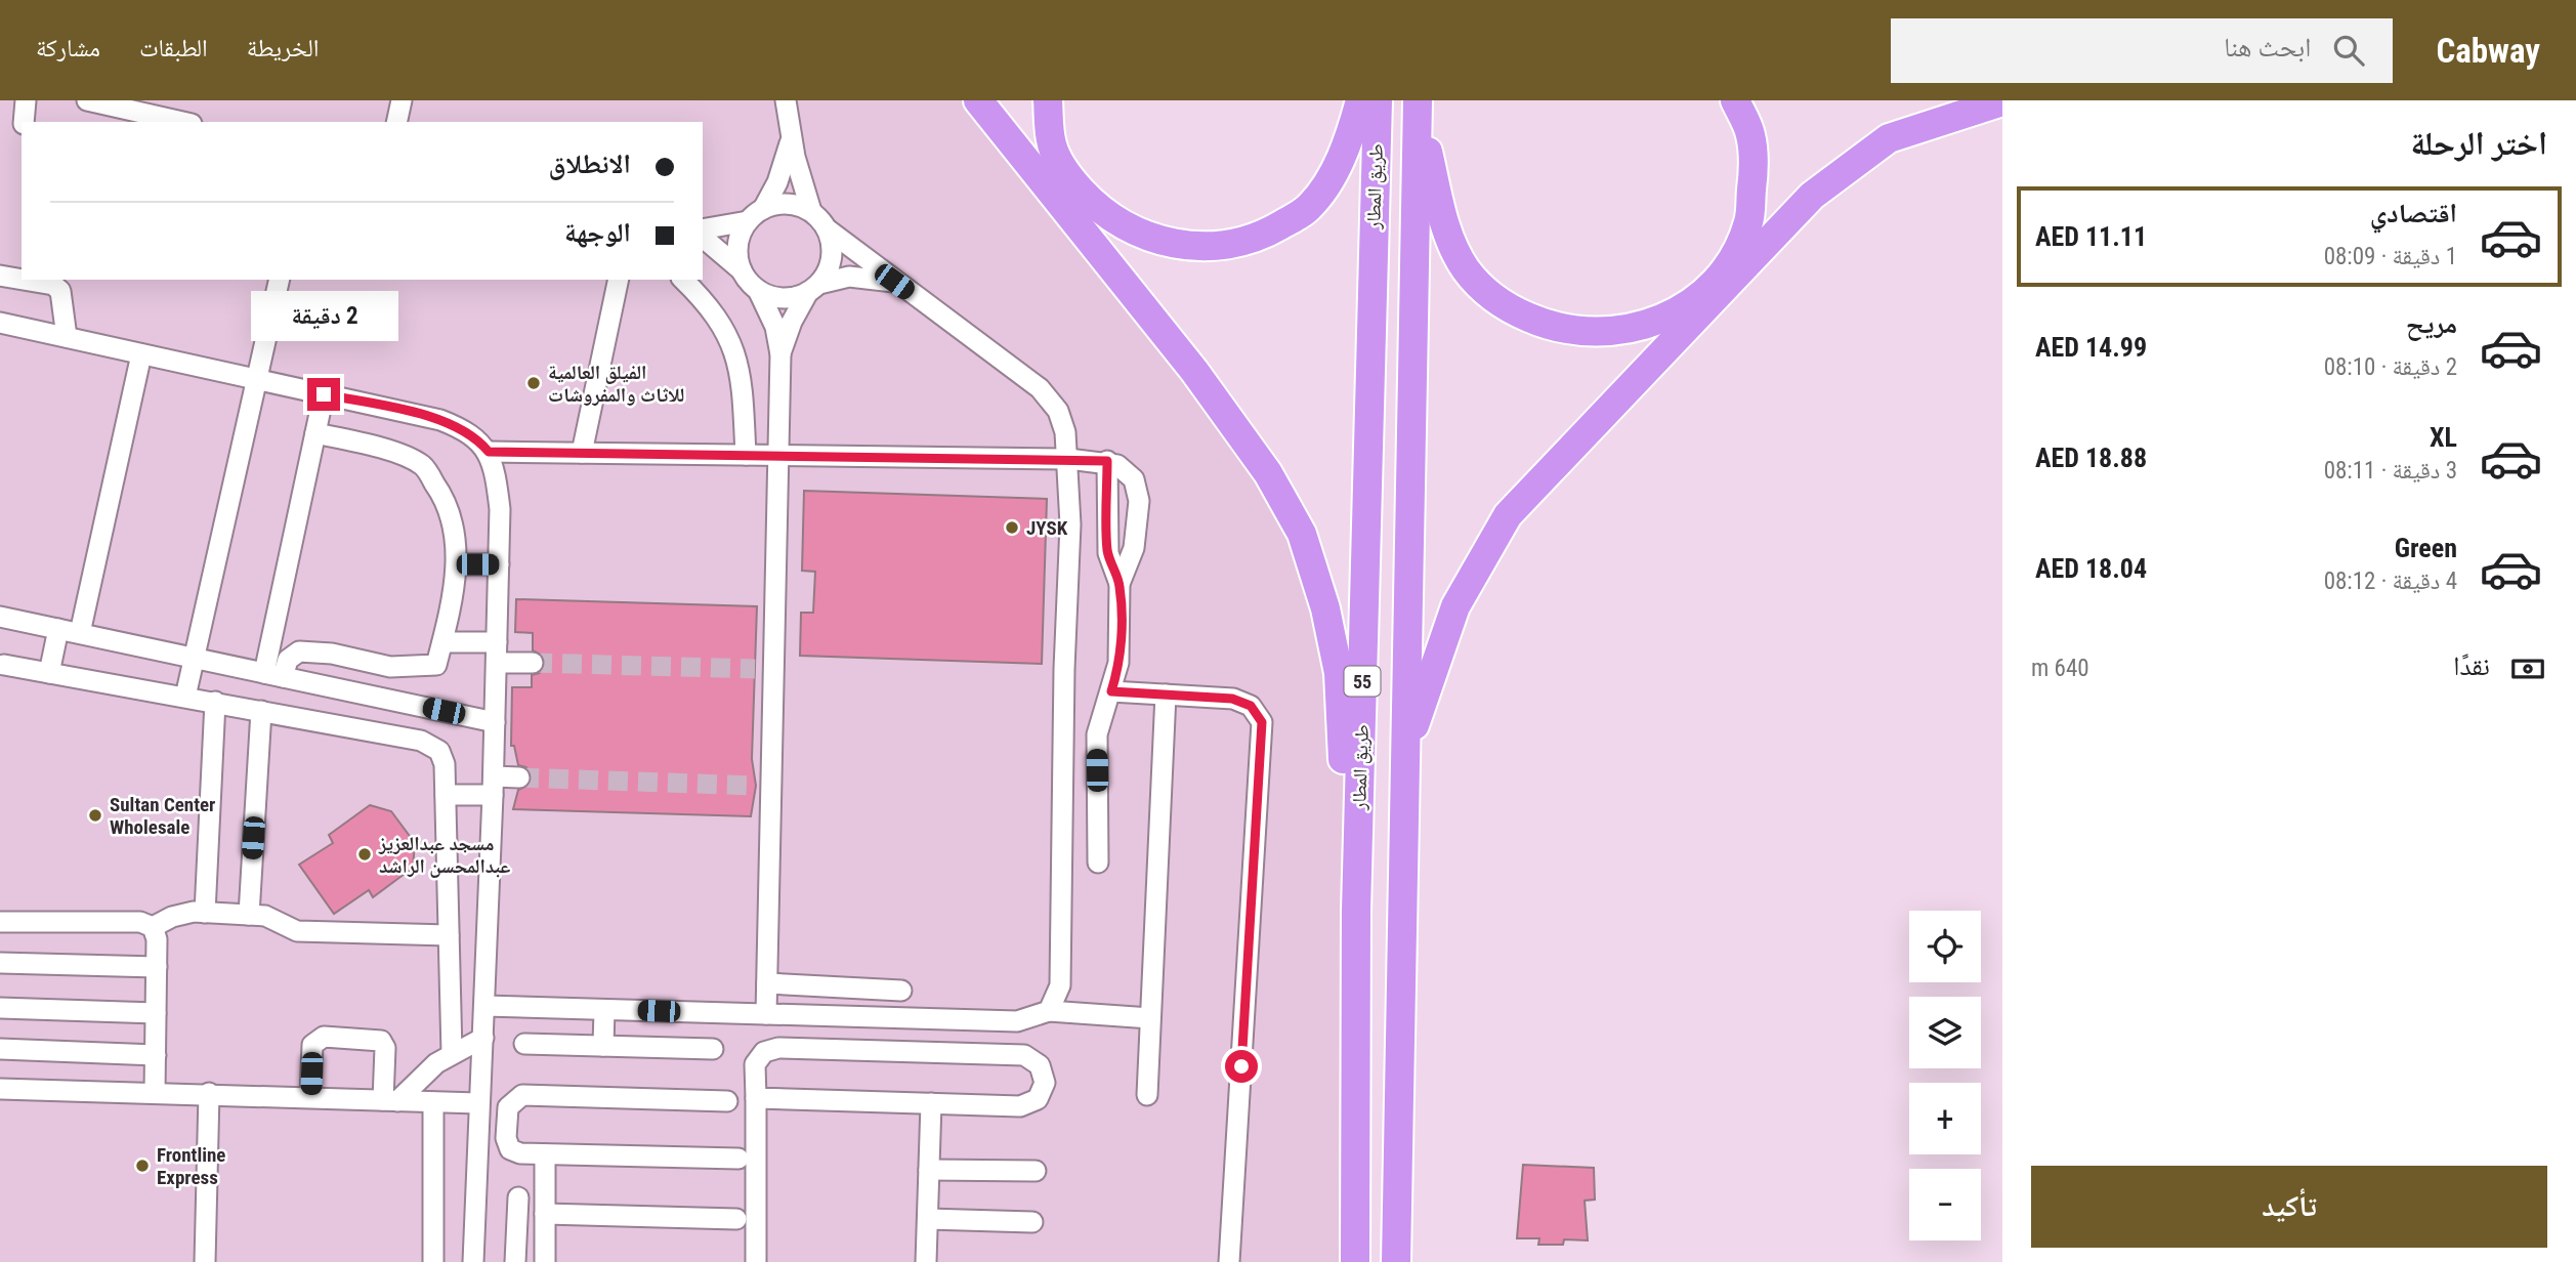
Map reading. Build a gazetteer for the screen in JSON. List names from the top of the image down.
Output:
{
  "streets": {
    "highway": ["طريق المطار", "55"]
  },
  "places": [
    "الفيلق العالمية للاثاث والمفروشات",
    "JYSK",
    "Sultan Center Wholesale",
    "مسجد عبدالعزيز عبدالمحسن الراشد",
    "Frontline Express"
  ],
  "page": {
    "header": "Cabway",
    "search": "ابحث هنا",
    "nav": ["الخريطة", "الطبقات", "مشاركة"],
    "heading": "اختر الرحلة",
    "banner": ["الانطلاق", "الوجهة"],
    "list": [
      {
        "name": "اقتصادي",
        "note": "1 دقيقة · 08:09",
        "value": "AED 11.11"
      },
      {
        "name": "مريح",
        "note": "2 دقيقة · 08:10",
        "value": "AED 14.99"
      },
      {
        "name": "XL",
        "note": "3 دقيقة · 08:11",
        "value": "AED 18.88"
      },
      {
        "name": "Green",
        "note": "4 دقيقة · 08:12",
        "value": "AED 18.04"
      }
    ],
    "bubble": "2 دقيقة",
    "pay": ["نقدًا", "640 m"],
    "map_buttons": ["+", "−"],
    "buttons": "تأكيد"
  }
}
